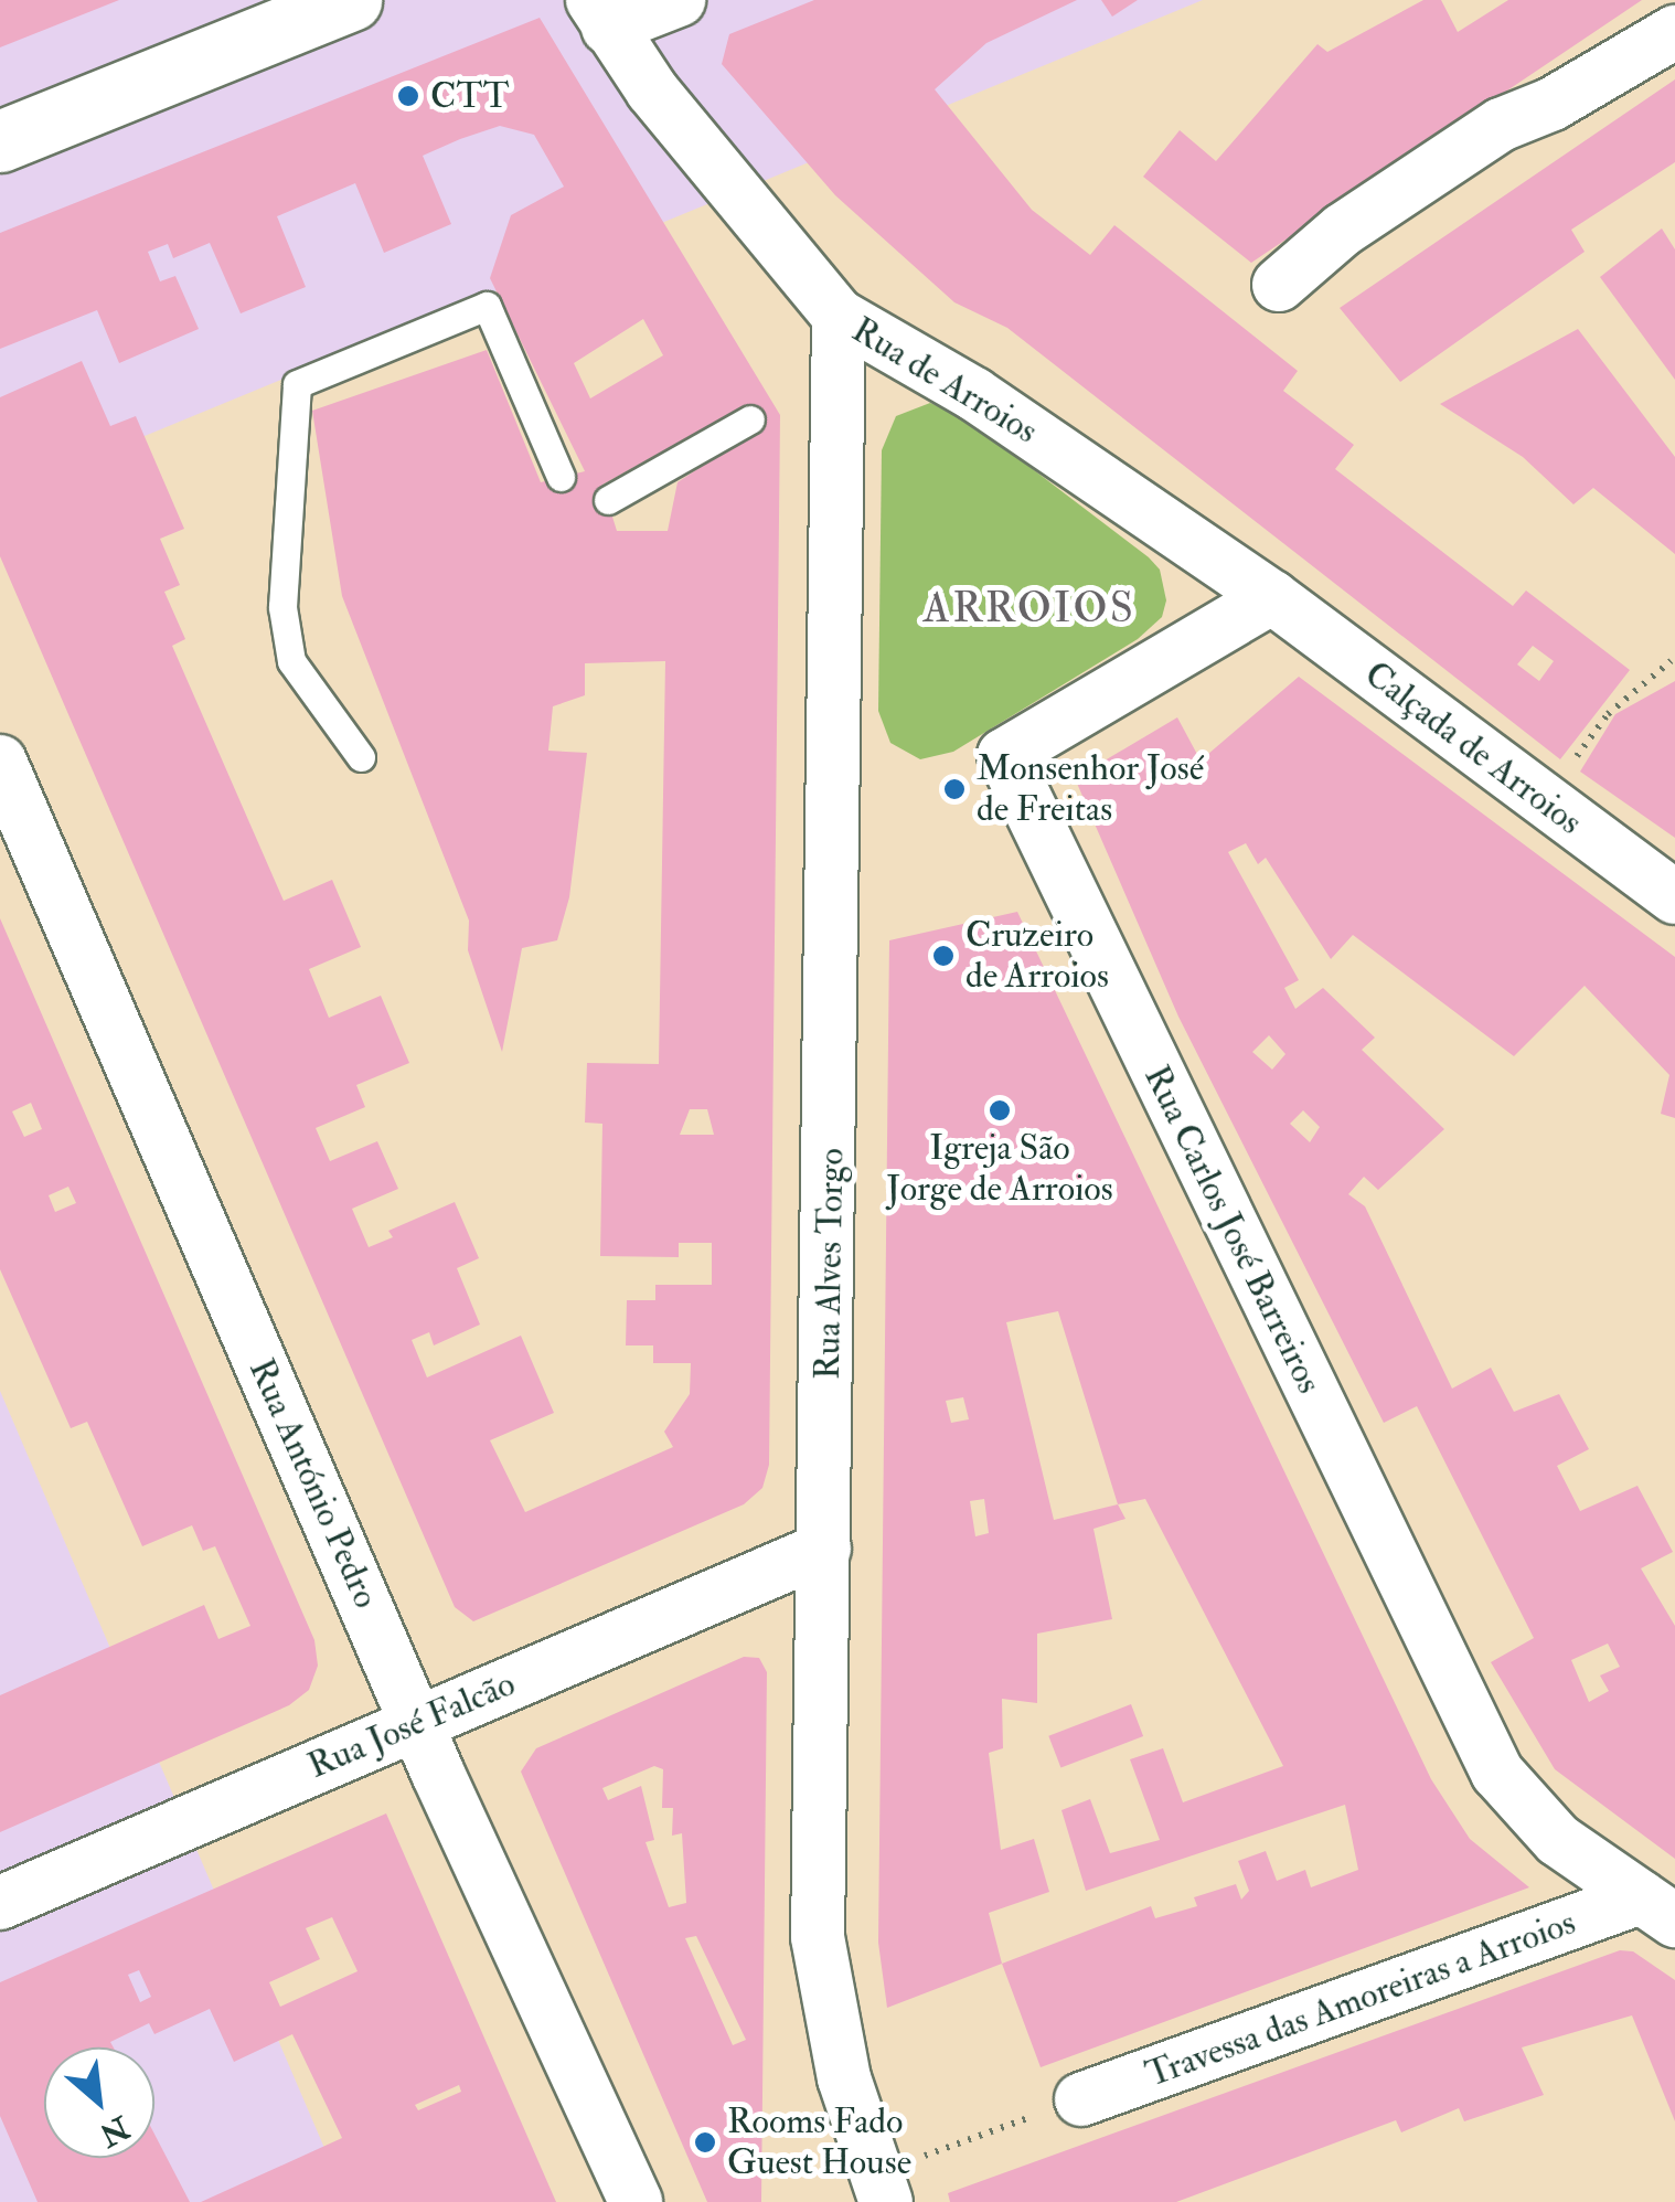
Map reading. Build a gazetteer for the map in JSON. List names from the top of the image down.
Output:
{
  "streets": {
    "street": [
      "Rua de Arroios",
      "Calçada de Arroios",
      "Rua Carlos José Barreiros",
      "Rua Alves Torgo",
      "Rua António Pedro",
      "Rua José Falcão",
      "Travessa das Amoreiras a Arroios"
    ]
  },
  "crossings": [
    ["Rua de Arroios", "Calçada de Arroios"],
    ["Rua de Arroios", "Rua Carlos José Barreiros"],
    ["Rua de Arroios", "Rua Alves Torgo"],
    ["Calçada de Arroios", "Rua Carlos José Barreiros"],
    ["Rua Carlos José Barreiros", "Travessa das Amoreiras a Arroios"],
    ["Rua Alves Torgo", "Rua José Falcão"],
    ["Rua António Pedro", "Rua José Falcão"]
  ],
  "districts": ["ARROIOS"],
  "places": [
    "CTT",
    "Monsenhor José de Freitas",
    "Cruzeiro de Arroios",
    "Igreja São Jorge de Arroios",
    "Rooms Fado Guest House"
  ],
  "north": "bottom right"
}
